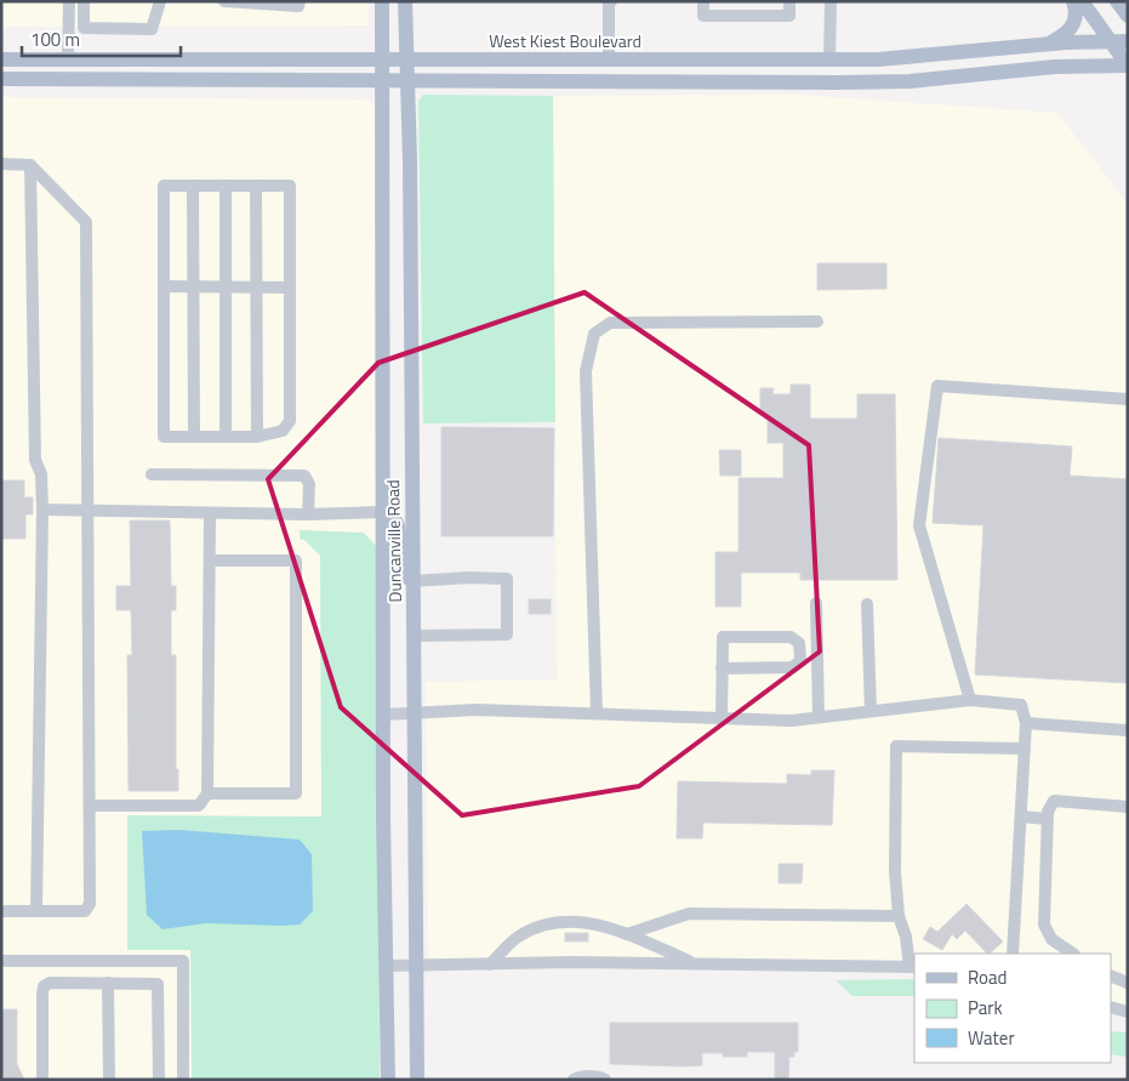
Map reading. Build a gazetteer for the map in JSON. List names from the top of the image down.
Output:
{
  "streets": {
    "main road": ["West Kiest Boulevard", "Duncanville Road"]
  },
  "crossings": [
    ["West Kiest Boulevard", "Duncanville Road"]
  ],
  "legend": ["Road", "Park", "Water"],
  "scale_bar": "100 m"
}
